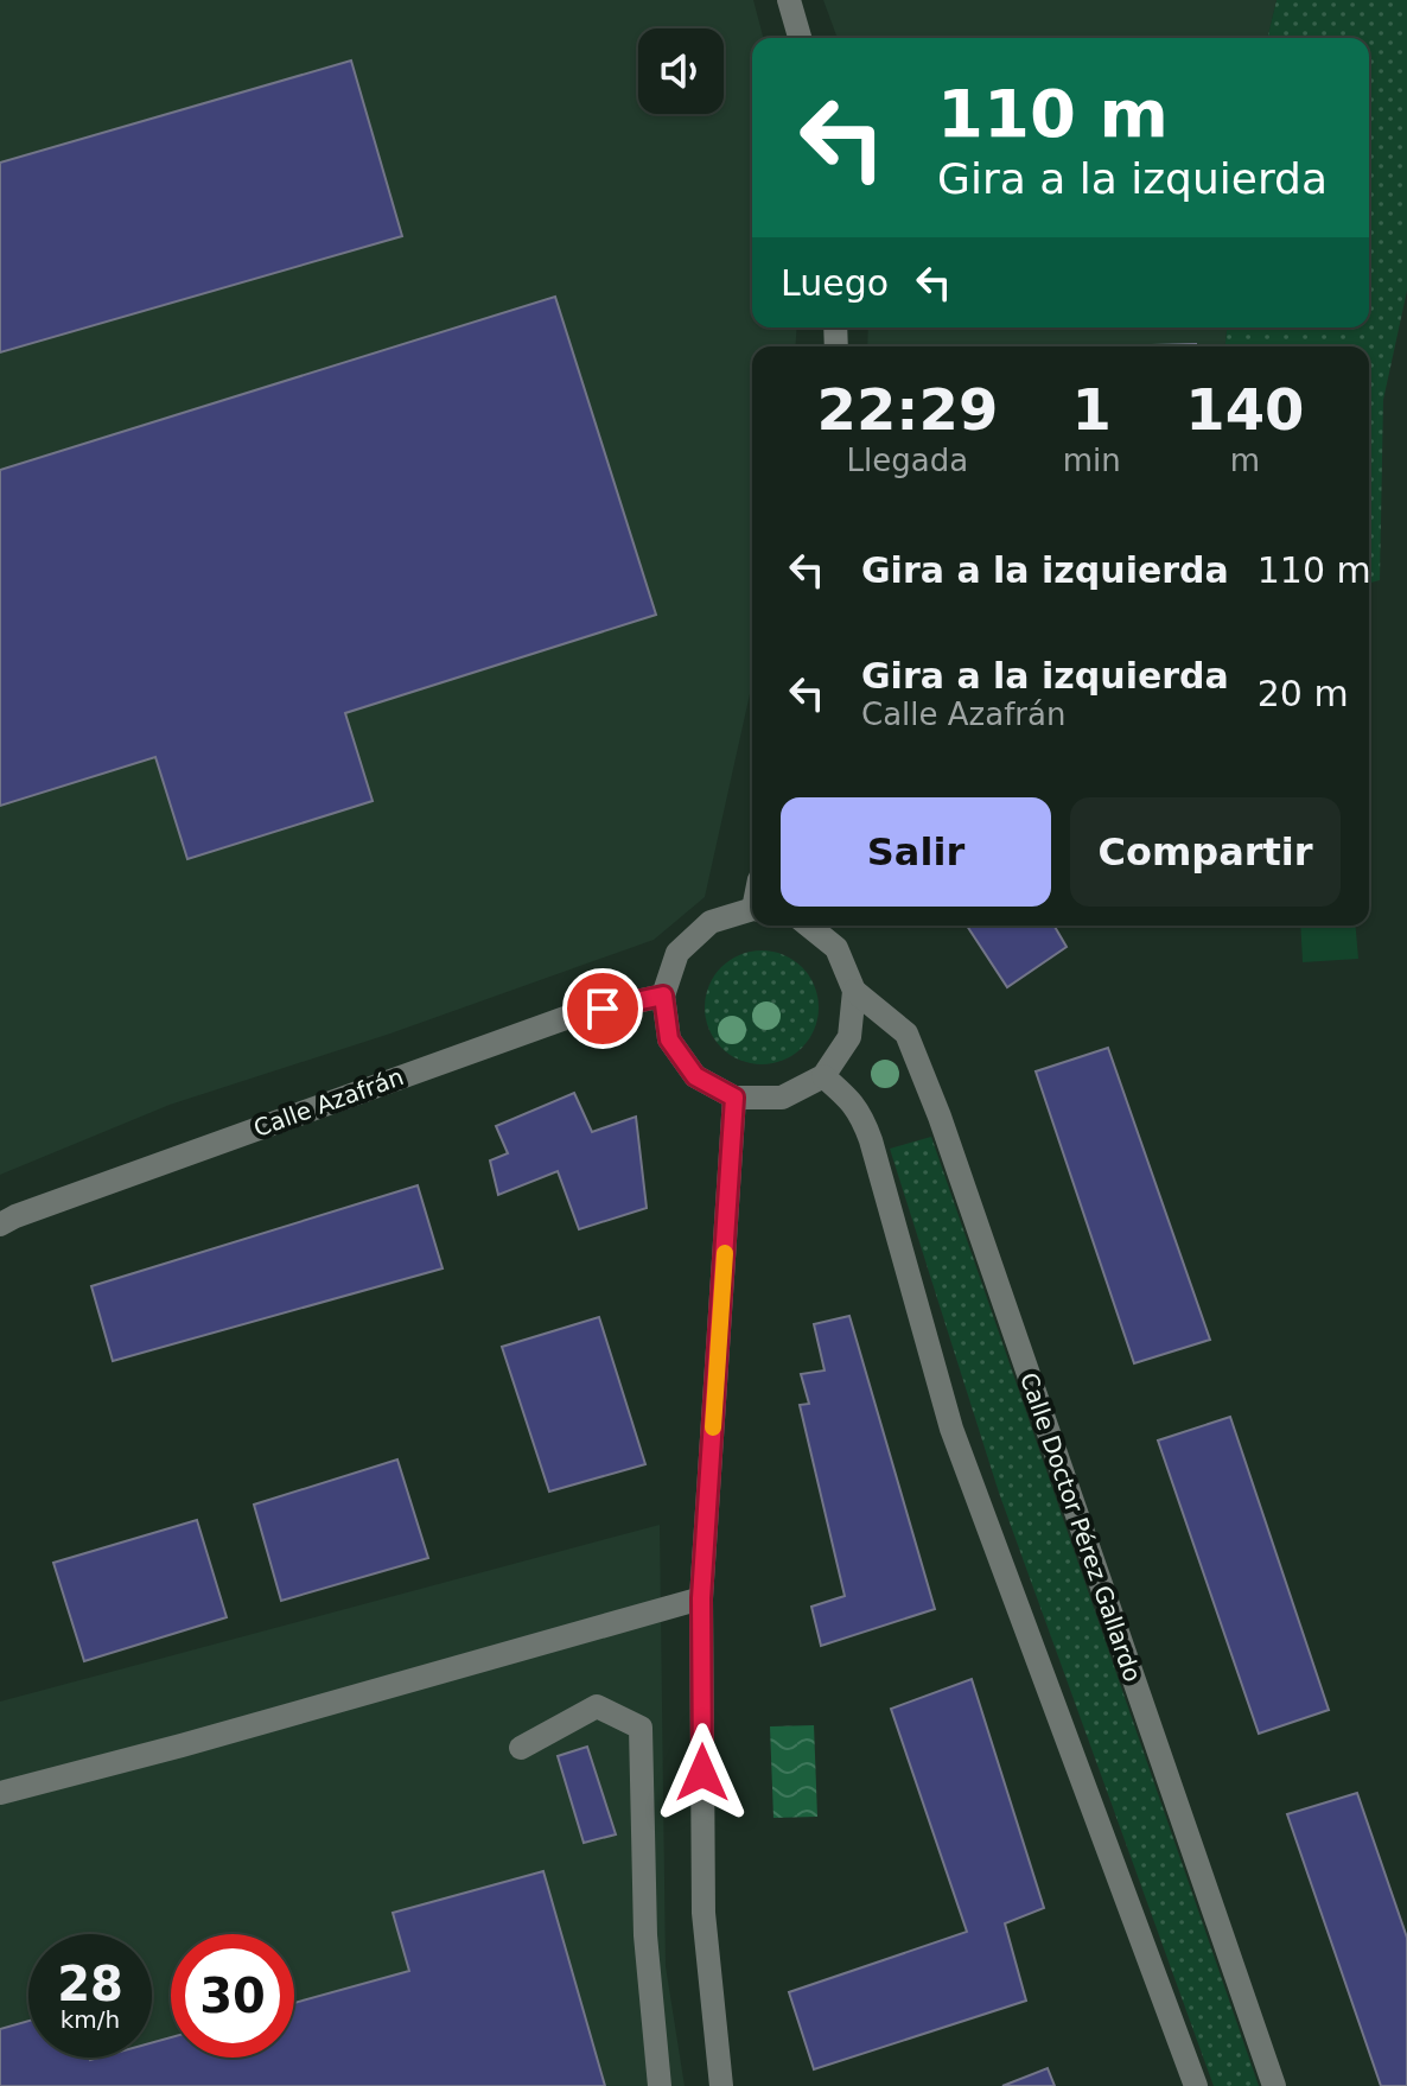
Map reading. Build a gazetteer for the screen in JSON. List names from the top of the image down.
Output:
{
  "streets": {
    "street": ["Calle Azafrán", "Calle Doctor Pérez Gallardo"]
  },
  "page": {
    "turn": ["110 m", "Gira a la izquierda"],
    "then": "Luego",
    "eta": [
      "22:29",
      "Llegada",
      "1",
      "min",
      "140",
      "m"
    ],
    "list": [
      {
        "name": "Gira a la izquierda",
        "value": "110 m"
      },
      {
        "name": "Gira a la izquierda",
        "note": "Calle Azafrán",
        "value": "20 m"
      }
    ],
    "buttons": ["Salir", "Compartir"],
    "speed": "28 km/h",
    "limit": "30"
  }
}
